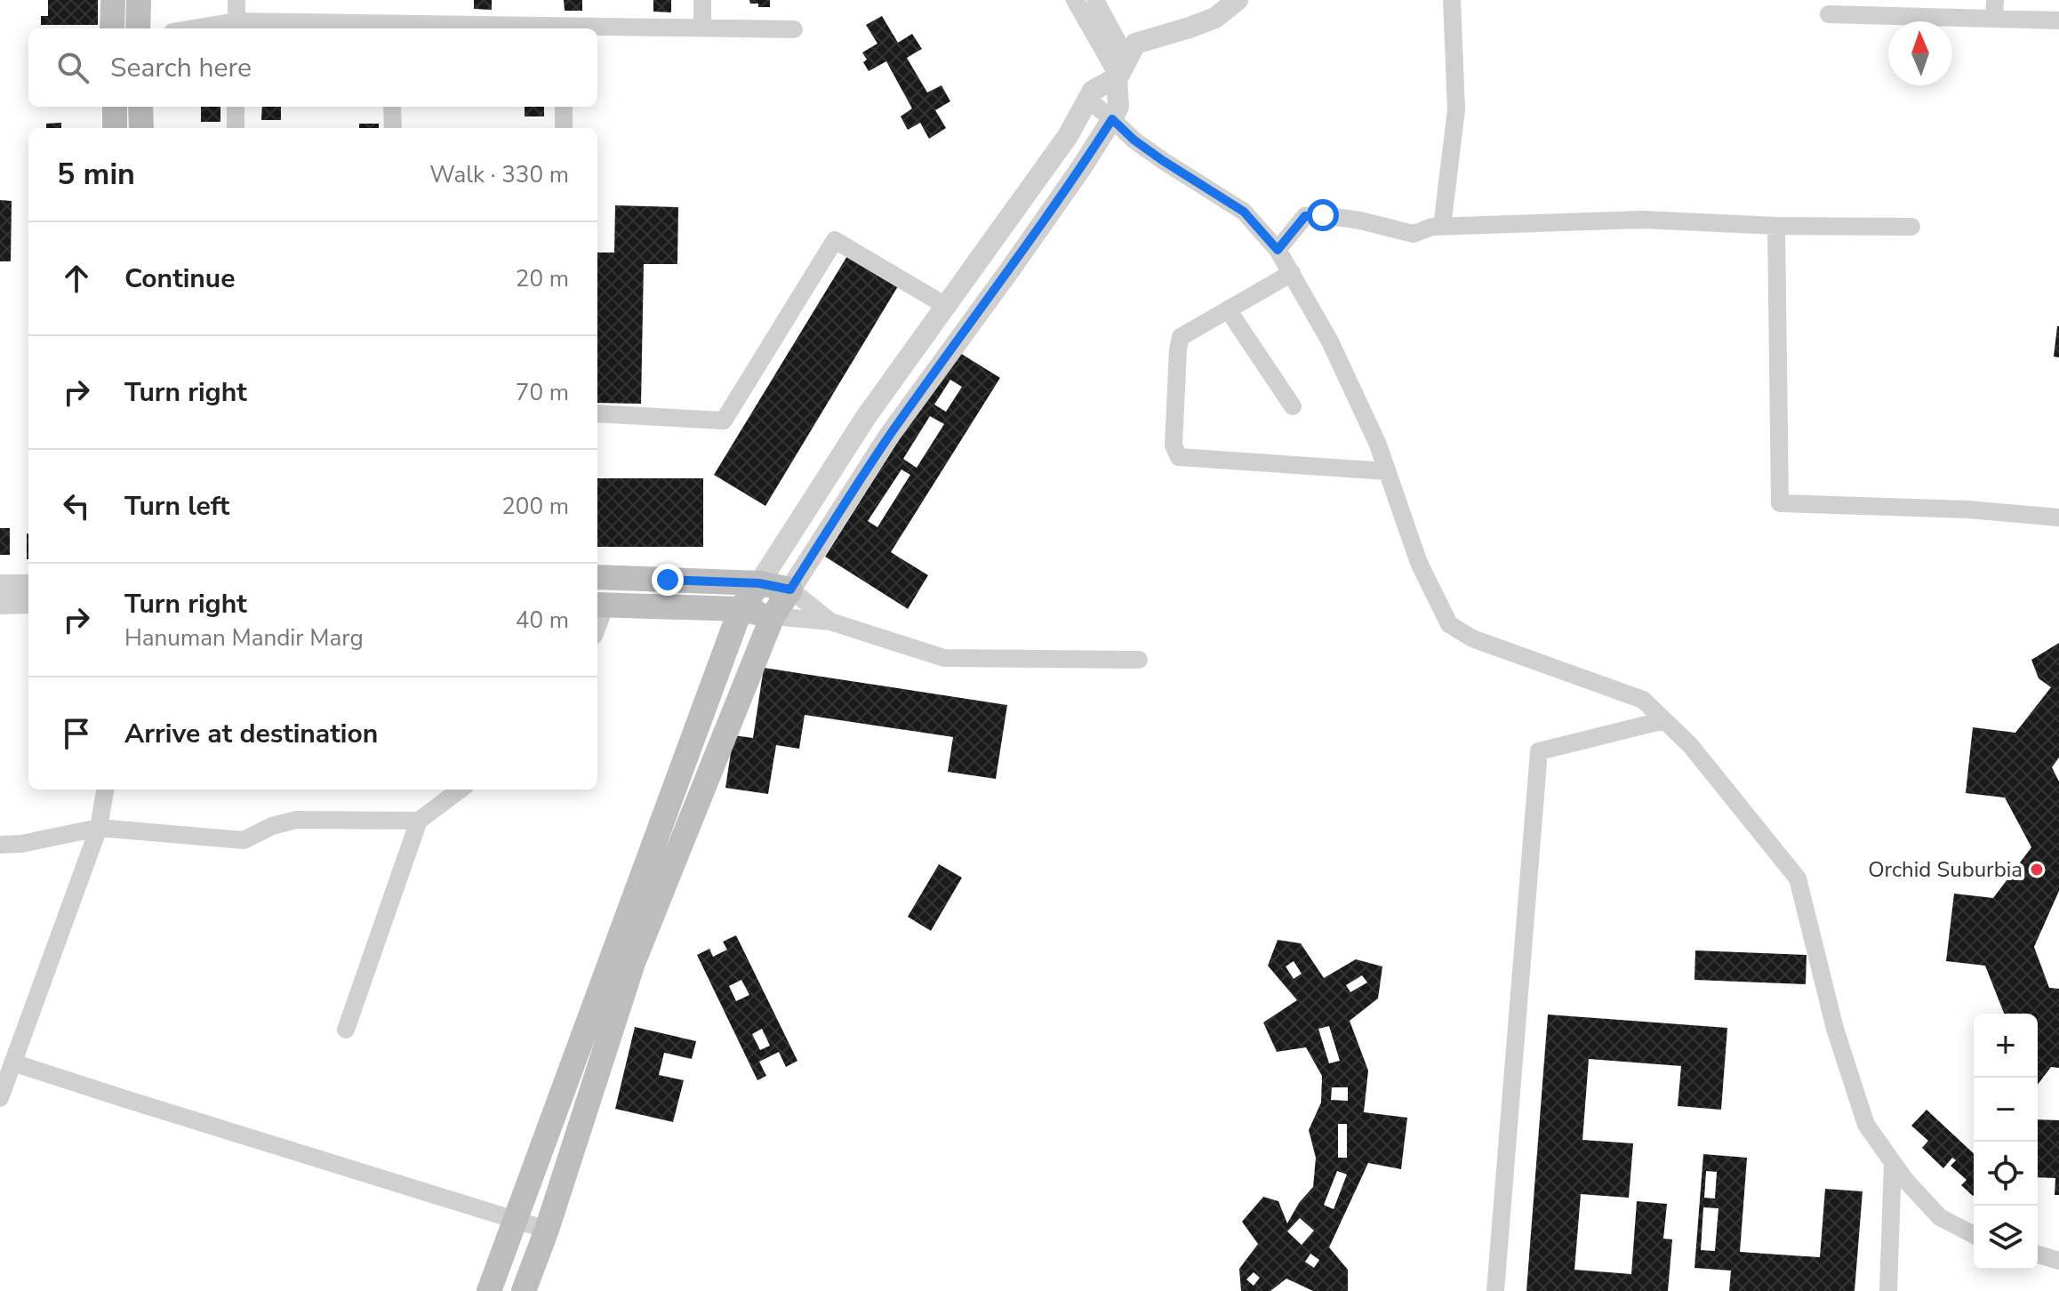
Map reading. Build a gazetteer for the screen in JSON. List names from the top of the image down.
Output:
{
  "places": ["Orchid Suburbia"],
  "north": "top",
  "page": {
    "search": "Search here",
    "heading": ["5 min", "Walk · 330 m"],
    "list": [
      ["Continue", "20 m"],
      ["Turn right", "70 m"],
      ["Turn left", "200 m"],
      ["Turn right", "Hanuman Mandir Marg", "40 m"],
      "Arrive at destination"
    ],
    "map_buttons": ["+", "−"]
  }
}
